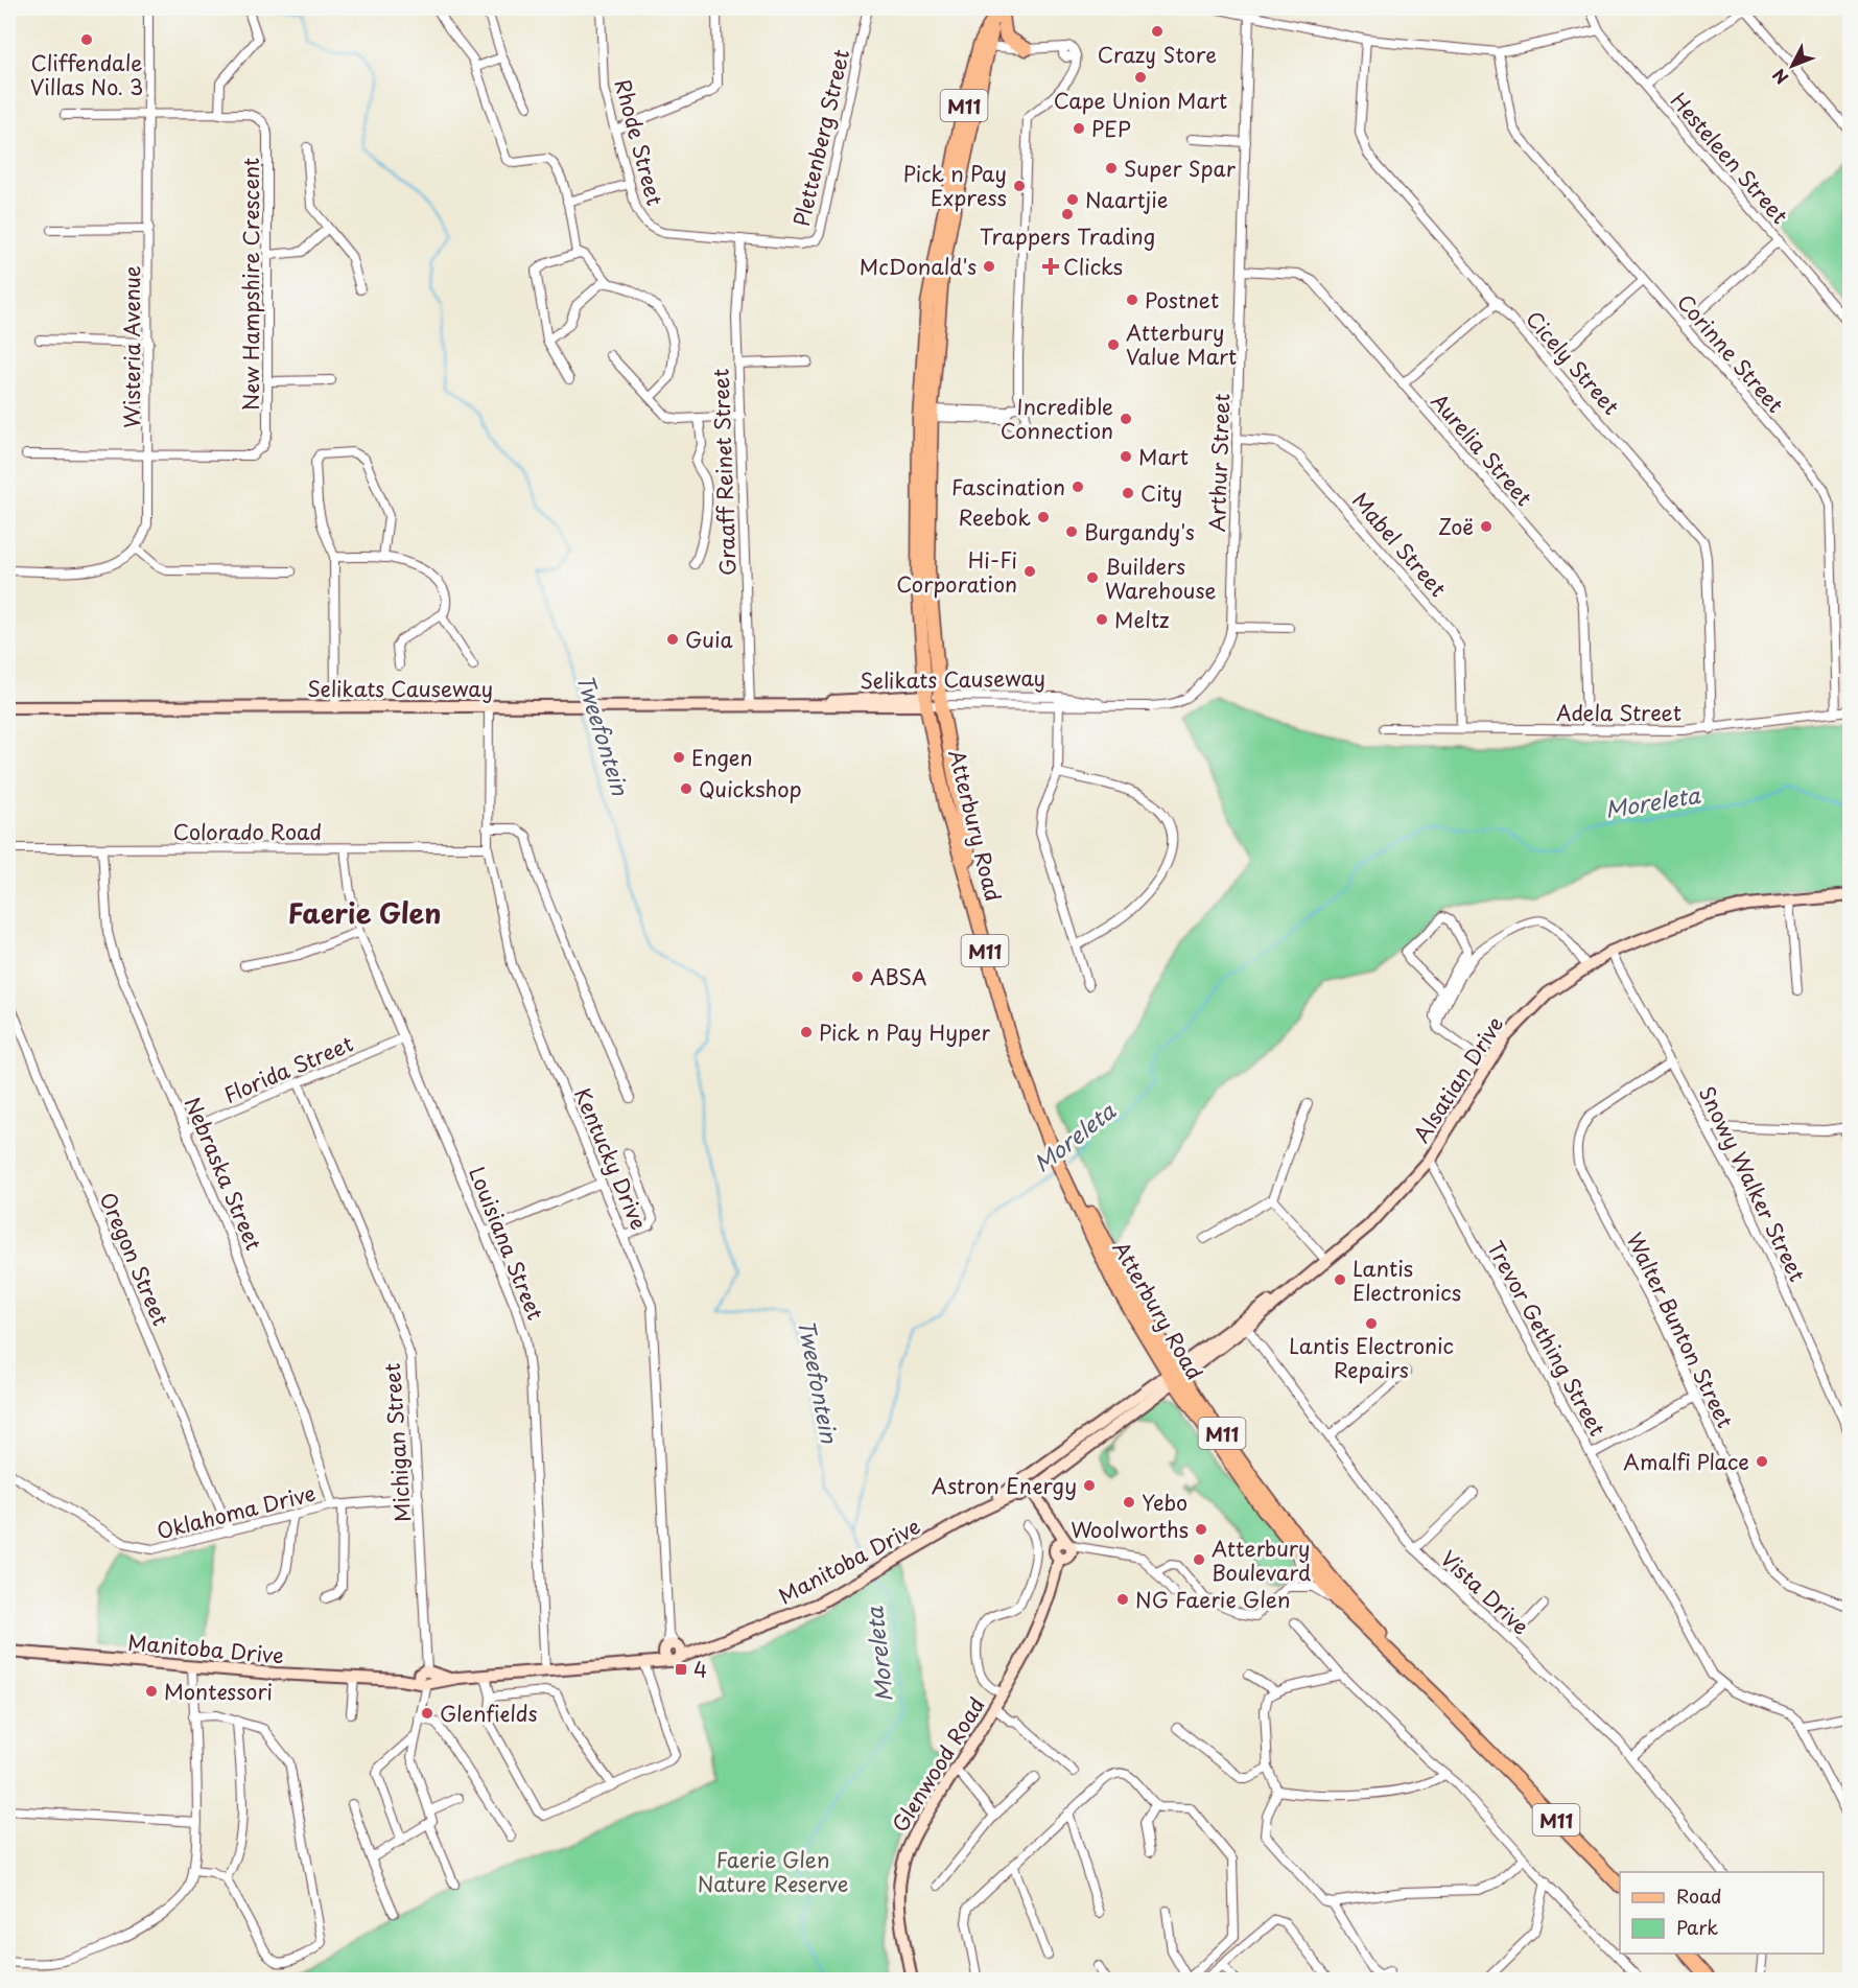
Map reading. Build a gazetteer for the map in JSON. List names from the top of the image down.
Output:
{
  "streets": {
    "main road": ["M11", "Atterbury Road"],
    "street": [
      "Plettenberg Street",
      "Rhode Street",
      "Hesteleen Street",
      "New Hampshire Crescent",
      "Wisteria Avenue",
      "Corinne Street",
      "Cicely Street",
      "Aurelia Street",
      "Arthur Street",
      "Graaff Reinet Street",
      "Mabel Street",
      "Selikats Causeway",
      "Adela Street",
      "Colorado Road",
      "Florida Street",
      "Alsatian Drive",
      "Kentucky Drive",
      "Nebraska Street",
      "Snowy Walker Street",
      "Louisiana Street",
      "Oregon Street",
      "Walter Bunton Street",
      "Trevor Gething Street",
      "Michigan Street",
      "Oklahoma Drive",
      "Manitoba Drive",
      "Vista Drive",
      "Glenwood Road"
    ]
  },
  "crossings": [
    ["Plettenberg Street", "Rhode Street"],
    ["Plettenberg Street", "Graaff Reinet Street"],
    ["Rhode Street", "Graaff Reinet Street"],
    ["New Hampshire Crescent", "Wisteria Avenue"],
    ["Corinne Street", "Adela Street"],
    ["Cicely Street", "Adela Street"],
    ["Aurelia Street", "Arthur Street"],
    ["Aurelia Street", "Adela Street"],
    ["Arthur Street", "Mabel Street"],
    ["Arthur Street", "Selikats Causeway"],
    ["Graaff Reinet Street", "Selikats Causeway"],
    ["Mabel Street", "Adela Street"],
    ["Selikats Causeway", "Atterbury Road"],
    ["Selikats Causeway", "Kentucky Drive"],
    ["Atterbury Road", "Alsatian Drive"],
    ["Atterbury Road", "Manitoba Drive"],
    ["Colorado Road", "Kentucky Drive"],
    ["Colorado Road", "Nebraska Street"],
    ["Colorado Road", "Louisiana Street"],
    ["Florida Street", "Nebraska Street"],
    ["Florida Street", "Louisiana Street"],
    ["Florida Street", "Michigan Street"],
    ["Alsatian Drive", "Snowy Walker Street"],
    ["Alsatian Drive", "Trevor Gething Street"],
    ["Alsatian Drive", "Manitoba Drive"],
    ["Alsatian Drive", "Vista Drive"],
    ["Kentucky Drive", "Manitoba Drive"],
    ["Nebraska Street", "Oklahoma Drive"],
    ["Snowy Walker Street", "Walter Bunton Street"],
    ["Louisiana Street", "Manitoba Drive"],
    ["Oregon Street", "Oklahoma Drive"],
    ["Michigan Street", "Oklahoma Drive"],
    ["Michigan Street", "Manitoba Drive"]
  ],
  "districts": ["Faerie Glen"],
  "water": ["Tweefontein", "Moreleta"],
  "parks": ["Faerie Glen Nature Reserve"],
  "places": {
    "other": [
      "Crazy Store",
      "Cliffendale Villas No. 3",
      "Cape Union Mart",
      "PEP",
      "Super Spar",
      "Pick n Pay Express",
      "Naartjie",
      "Trappers Trading",
      "McDonald's",
      "Postnet",
      "Atterbury Value Mart",
      "Incredible Connection",
      "Mart",
      "Fascination",
      "City",
      "Reebok",
      "Zoë",
      "Burgandy's",
      "Hi-Fi Corporation",
      "Builders Warehouse",
      "Meltz",
      "Guia",
      "Engen",
      "Quickshop",
      "ABSA",
      "Pick n Pay Hyper",
      "Lantis Electronics",
      "Lantis Electronic Repairs",
      "Amalfi Place",
      "Astron Energy",
      "Yebo",
      "Woolworths",
      "Atterbury Boulevard",
      "NG Faerie Glen",
      "Montessori",
      "Glenfields"
    ],
    "health": ["Clicks"],
    "transit": ["4"]
  },
  "legend": ["Road", "Park"],
  "north": "bottom left"
}
